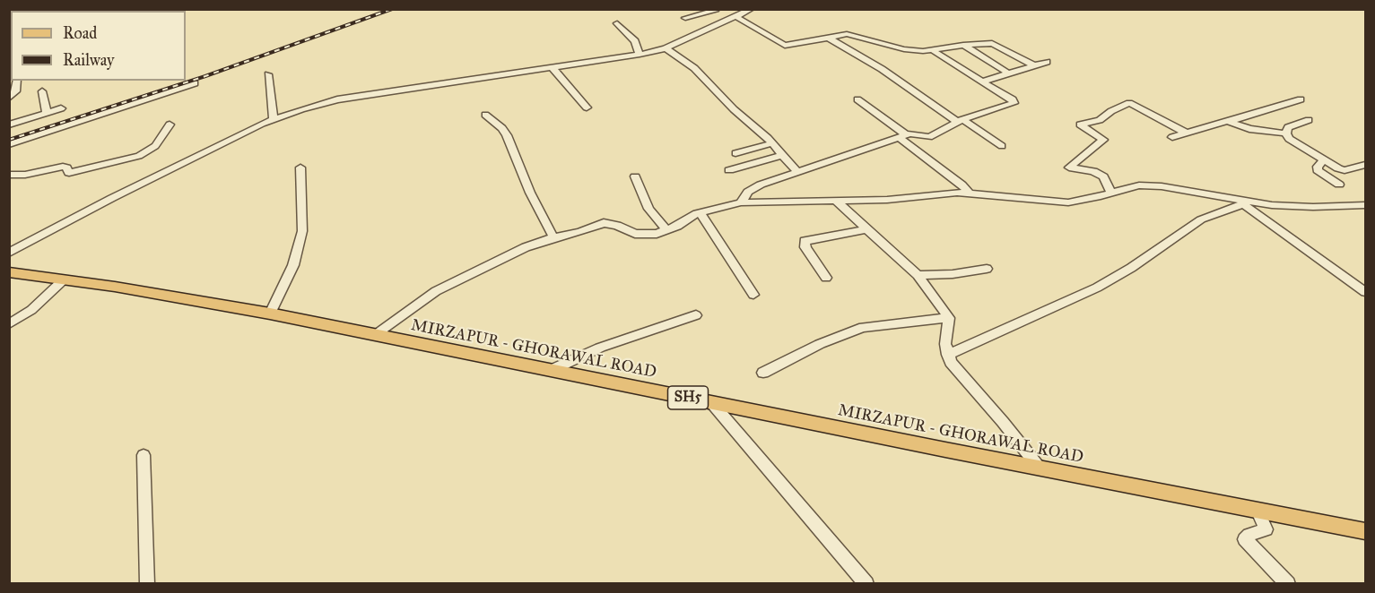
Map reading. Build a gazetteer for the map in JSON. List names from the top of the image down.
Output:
{
  "streets": {
    "main road": ["MIRZAPUR - GHORAWAL ROAD", "SH5"]
  },
  "legend": ["Road", "Railway"]
}
